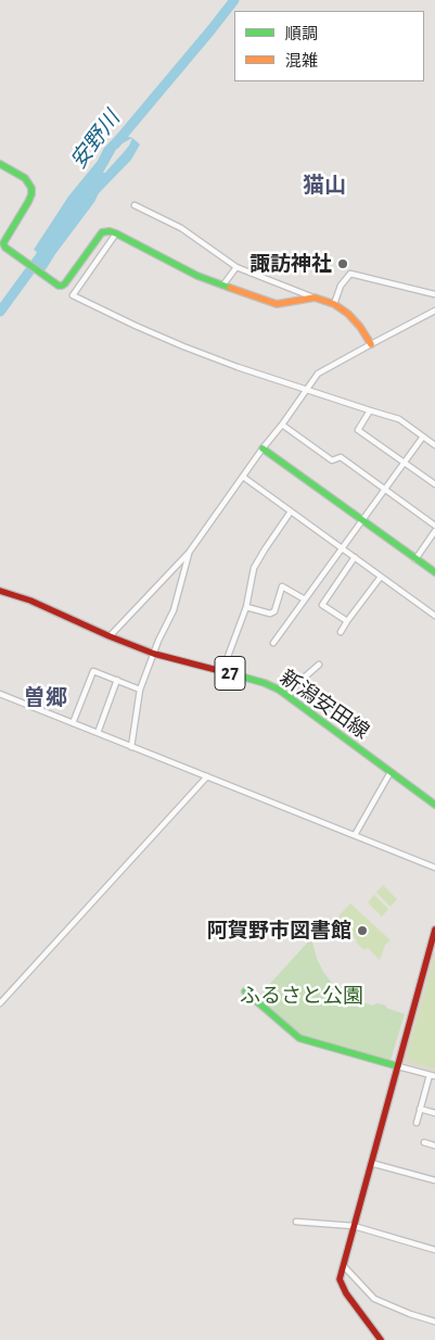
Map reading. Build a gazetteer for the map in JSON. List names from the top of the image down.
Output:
{
  "streets": {
    "street": ["27", "新潟安田線"]
  },
  "districts": ["猫山", "曽郷"],
  "water": ["安野川"],
  "parks": ["ふるさと公園"],
  "places": ["諏訪神社", "阿賀野市図書館"],
  "legend": ["順調", "混雑"]
}
